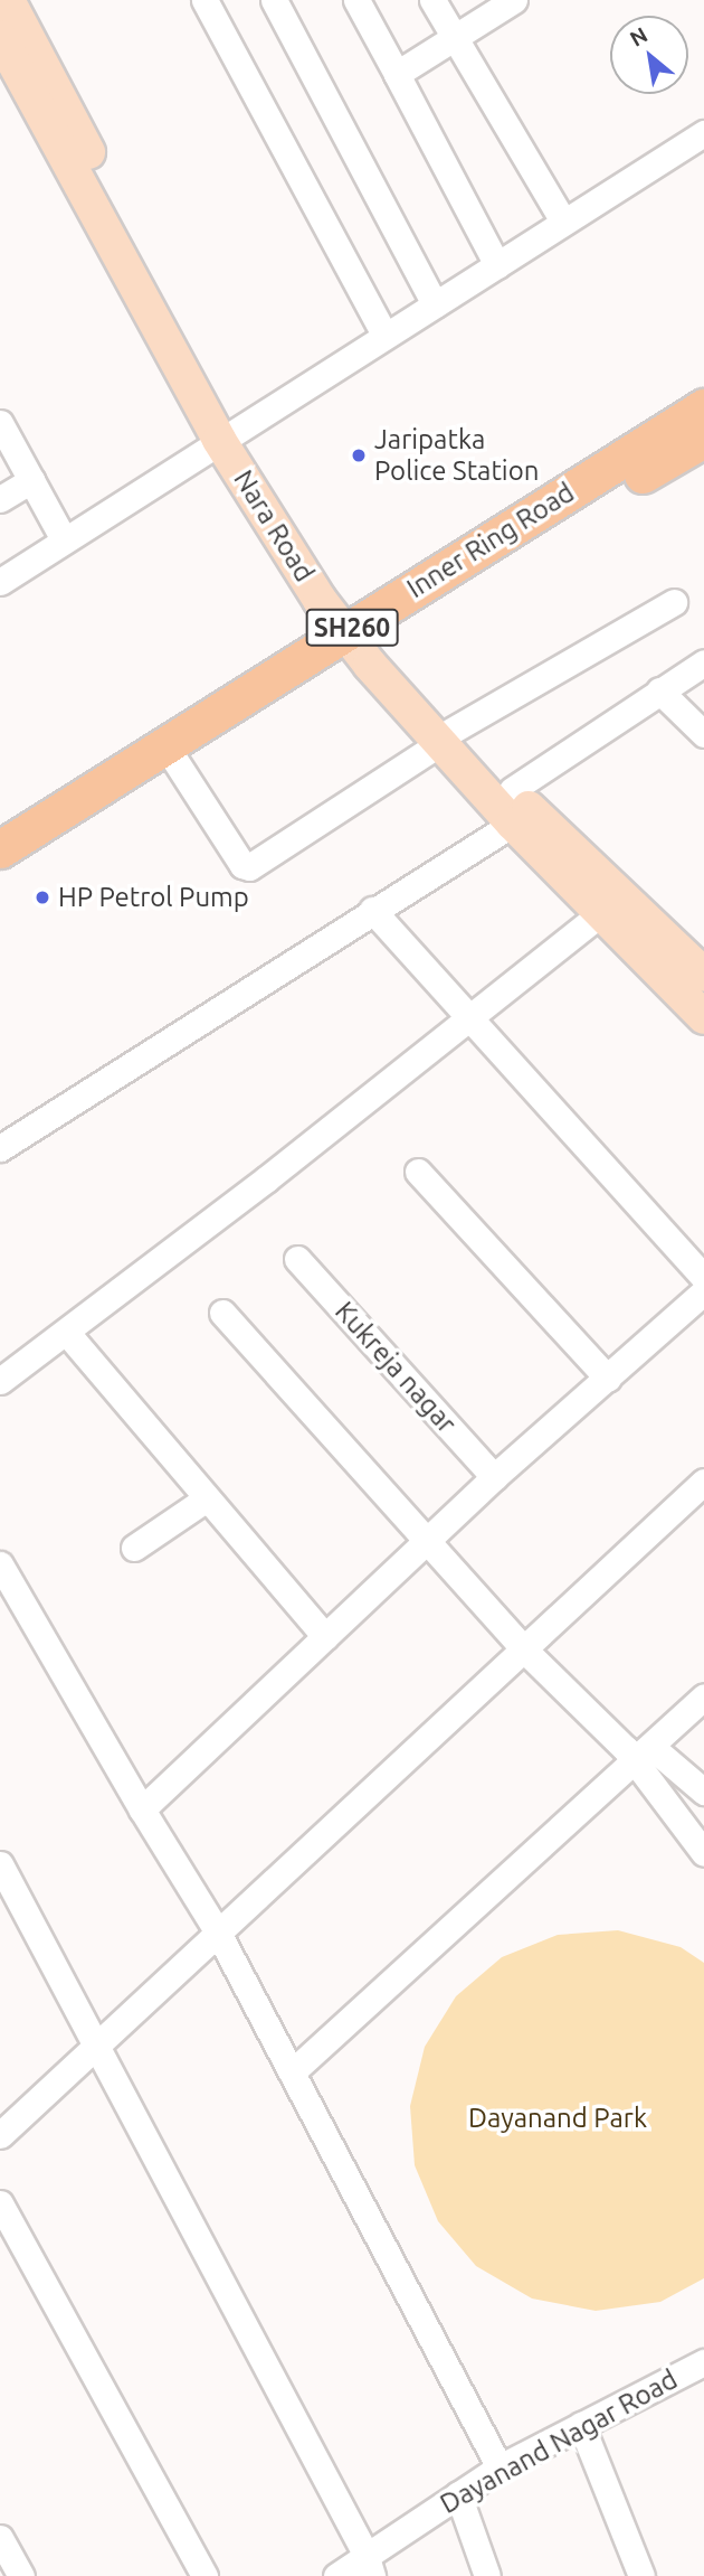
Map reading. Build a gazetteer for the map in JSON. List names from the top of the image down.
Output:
{
  "streets": {
    "highway": ["Inner Ring Road", "SH260"],
    "main road": ["Nara Road"],
    "street": ["Kukreja nagar", "Dayanand Nagar Road"]
  },
  "crossings": [
    ["Nara Road", "Inner Ring Road"]
  ],
  "parks": ["Dayanand Park"],
  "places": ["Jaripatka Police Station", "HP Petrol Pump"],
  "north": "top left"
}
